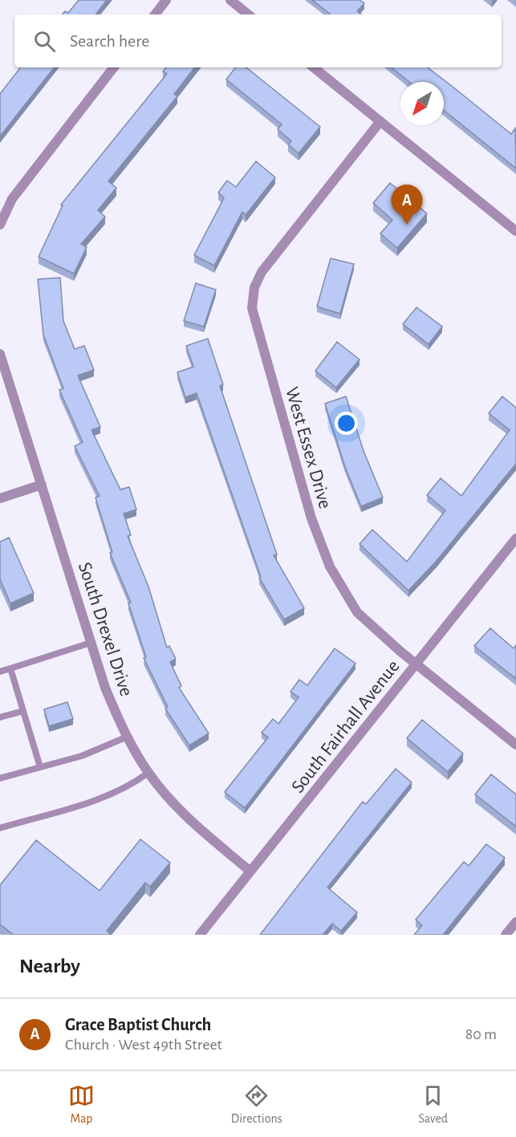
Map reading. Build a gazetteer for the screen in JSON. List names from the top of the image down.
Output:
{
  "streets": {
    "street": ["West Essex Drive", "South Drexel Drive", "South Fairhall Avenue"]
  },
  "crossings": [
    ["West Essex Drive", "South Fairhall Avenue"],
    ["South Drexel Drive", "South Fairhall Avenue"]
  ],
  "north": "bottom left",
  "page": {
    "search": "Search here",
    "pins": "A",
    "heading": "Nearby",
    "list": [
      {
        "mark": "A",
        "name": "Grace Baptist Church",
        "note": "Church · West 49th Street",
        "value": "80 m"
      }
    ],
    "nav": ["Map", "Directions", "Saved"]
  }
}
